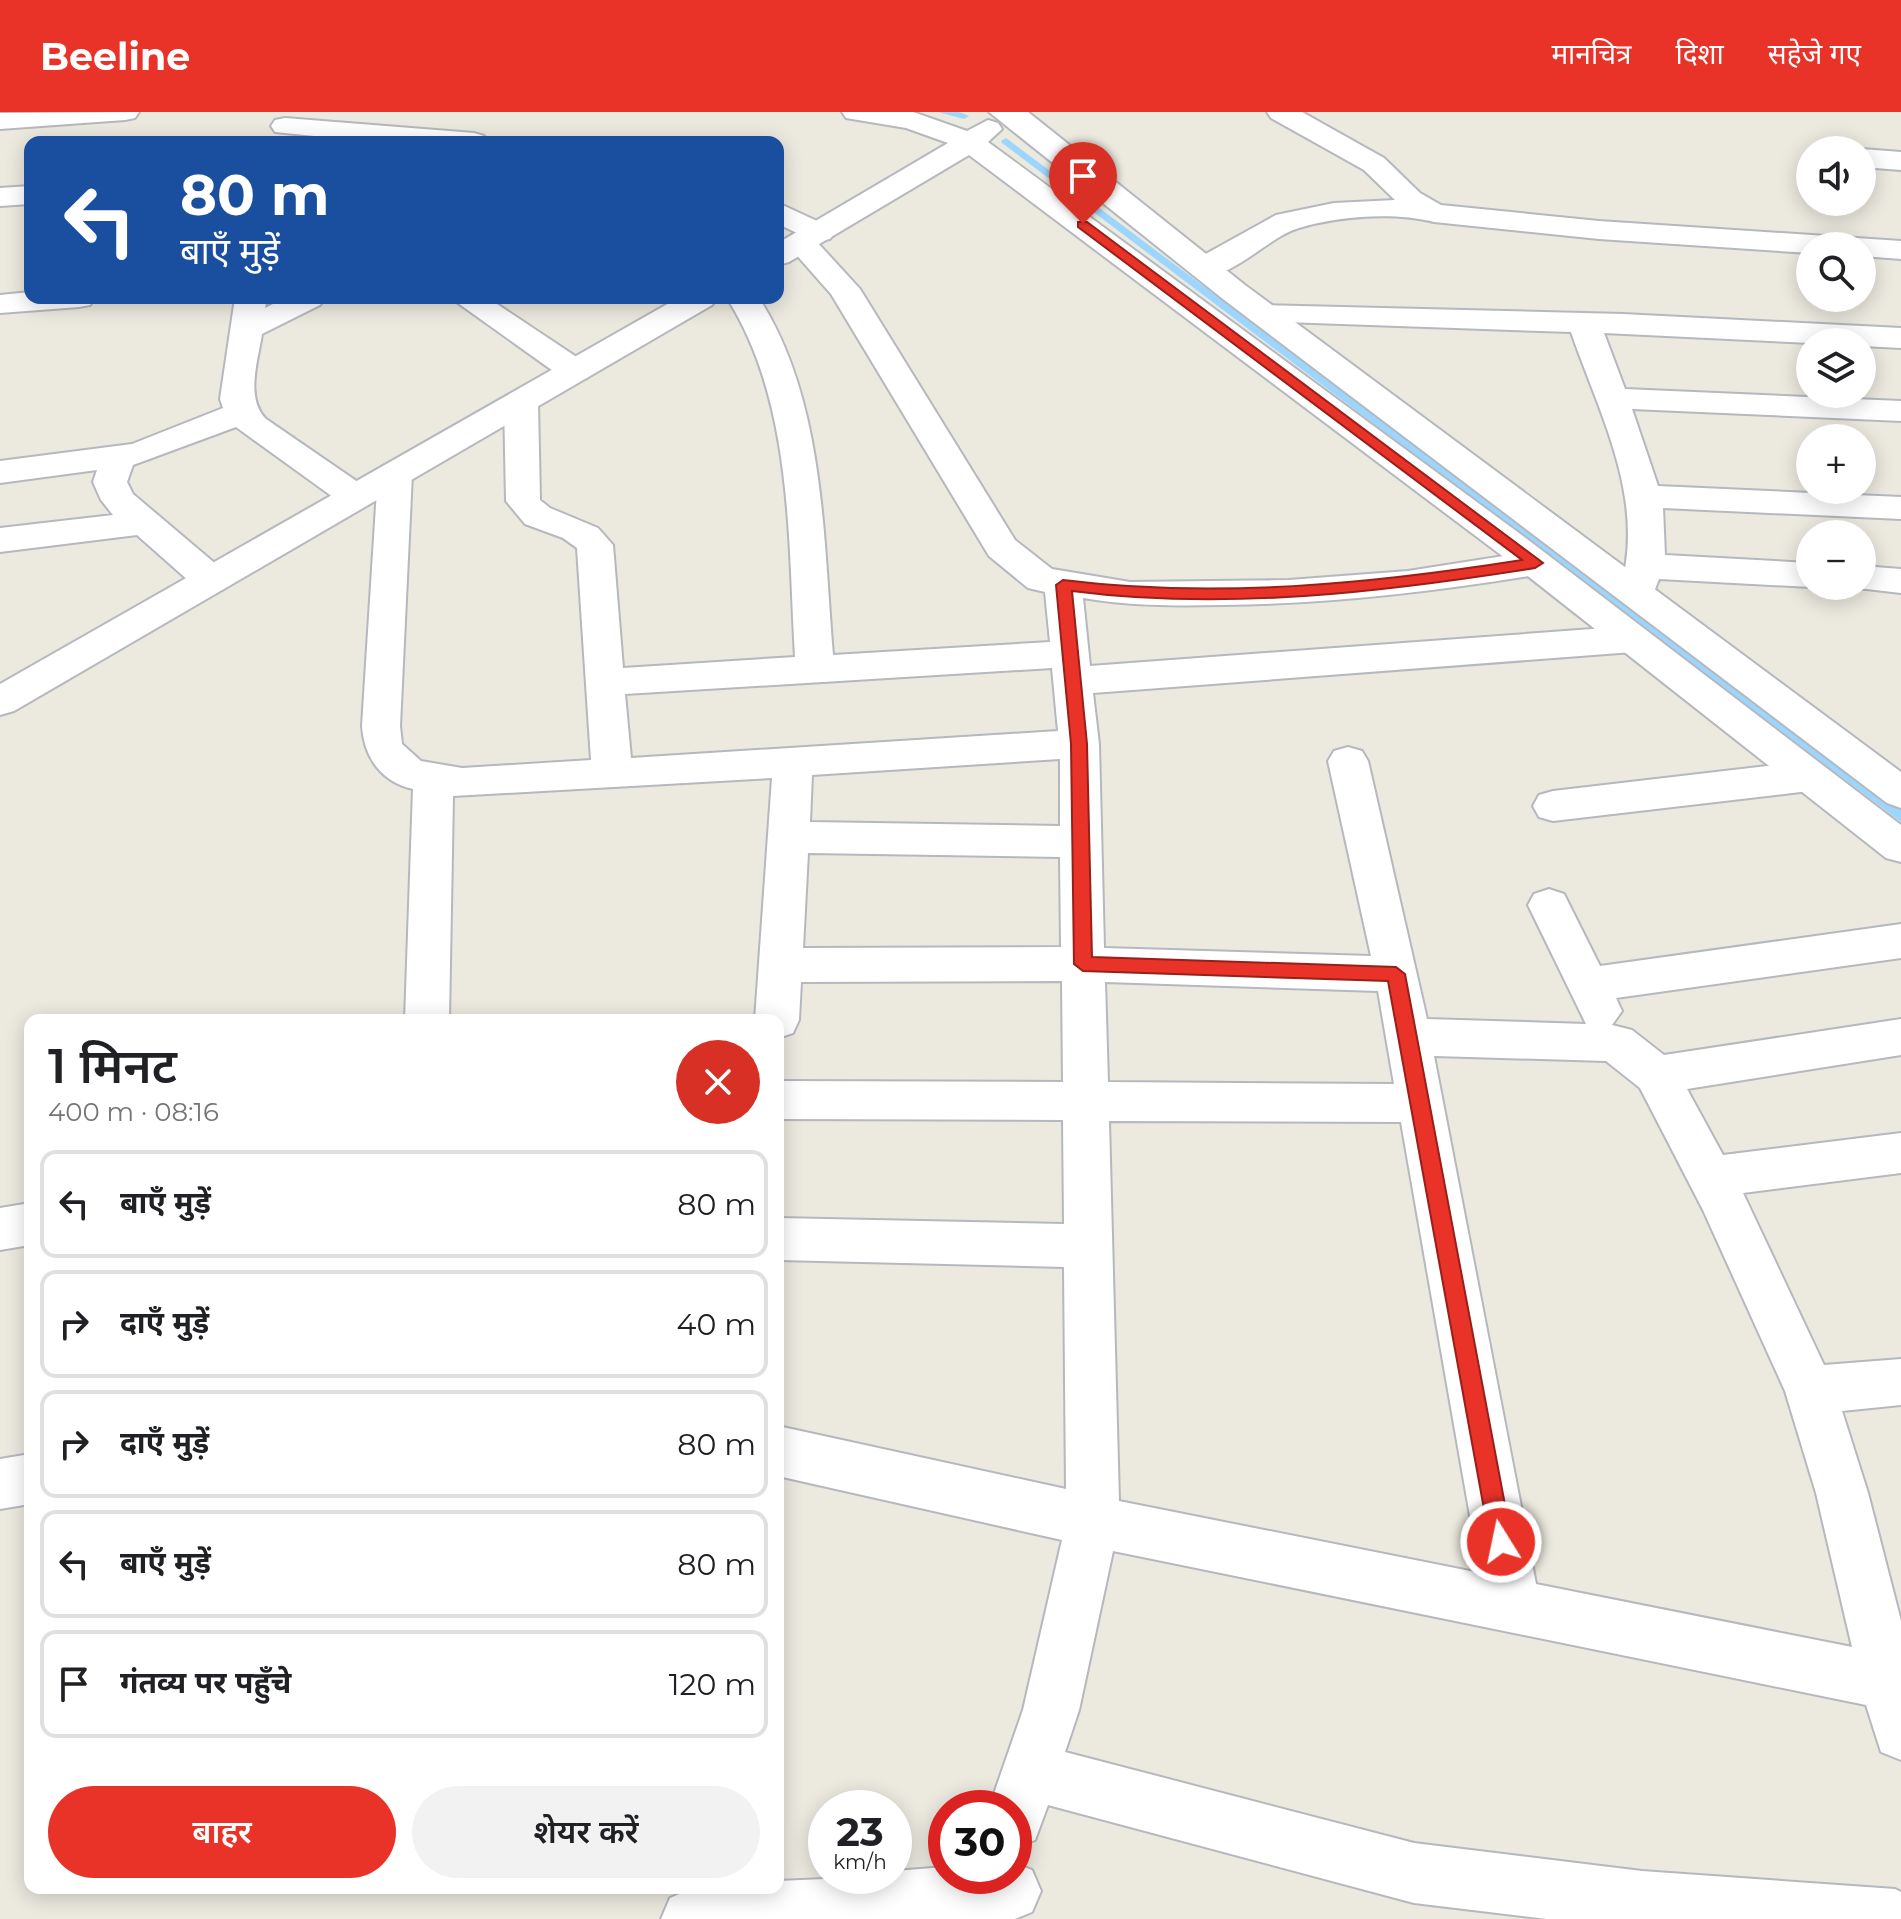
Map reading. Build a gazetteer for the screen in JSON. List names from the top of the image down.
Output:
{
  "page": {
    "header": "Beeline",
    "nav": ["मानचित्र", "दिशा", "सहेजे गए"],
    "map_buttons": ["+", "−"],
    "turn": ["80 m", "बाएँ मुड़ें"],
    "heading": ["1 मिनट", "400 m · 08:16"],
    "list": [
      {
        "name": "बाएँ मुड़ें",
        "value": "80 m"
      },
      {
        "name": "दाएँ मुड़ें",
        "value": "40 m"
      },
      {
        "name": "दाएँ मुड़ें",
        "value": "80 m"
      },
      {
        "name": "बाएँ मुड़ें",
        "value": "80 m"
      },
      {
        "name": "गंतव्य पर पहुँचे",
        "value": "120 m"
      }
    ],
    "buttons": ["बाहर", "शेयर करें"],
    "speed": "23 km/h",
    "limit": "30"
  }
}
